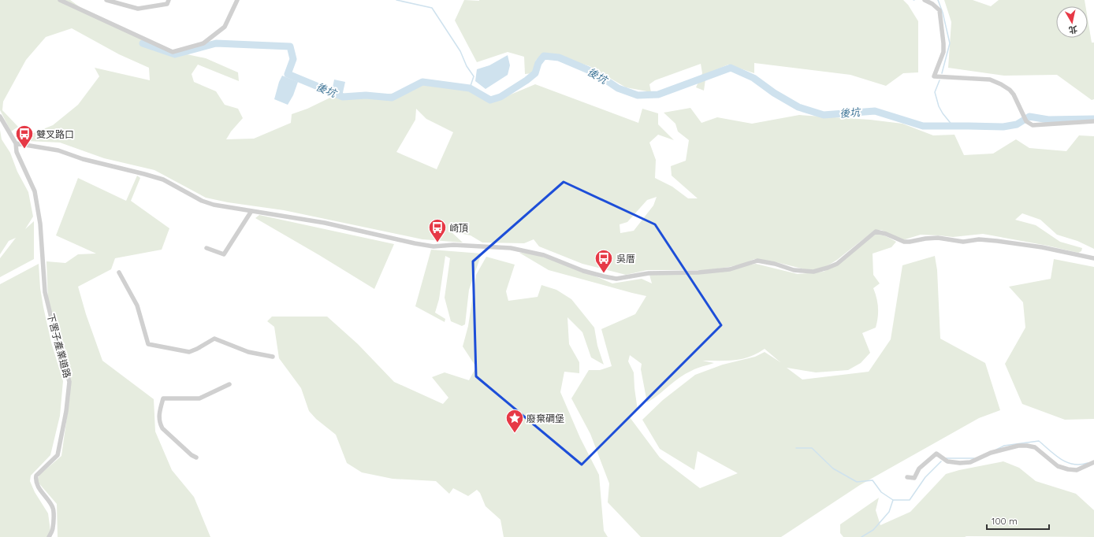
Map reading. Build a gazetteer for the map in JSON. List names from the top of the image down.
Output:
{
  "streets": {
    "street": ["下罟子產業道路"]
  },
  "water": ["後坑"],
  "places": {
    "bus stop": ["雙叉路口", "崎頂", "吳厝"],
    "place": ["廢棄碉堡"]
  },
  "scale_bar": "100 m",
  "north": "bottom"
}
